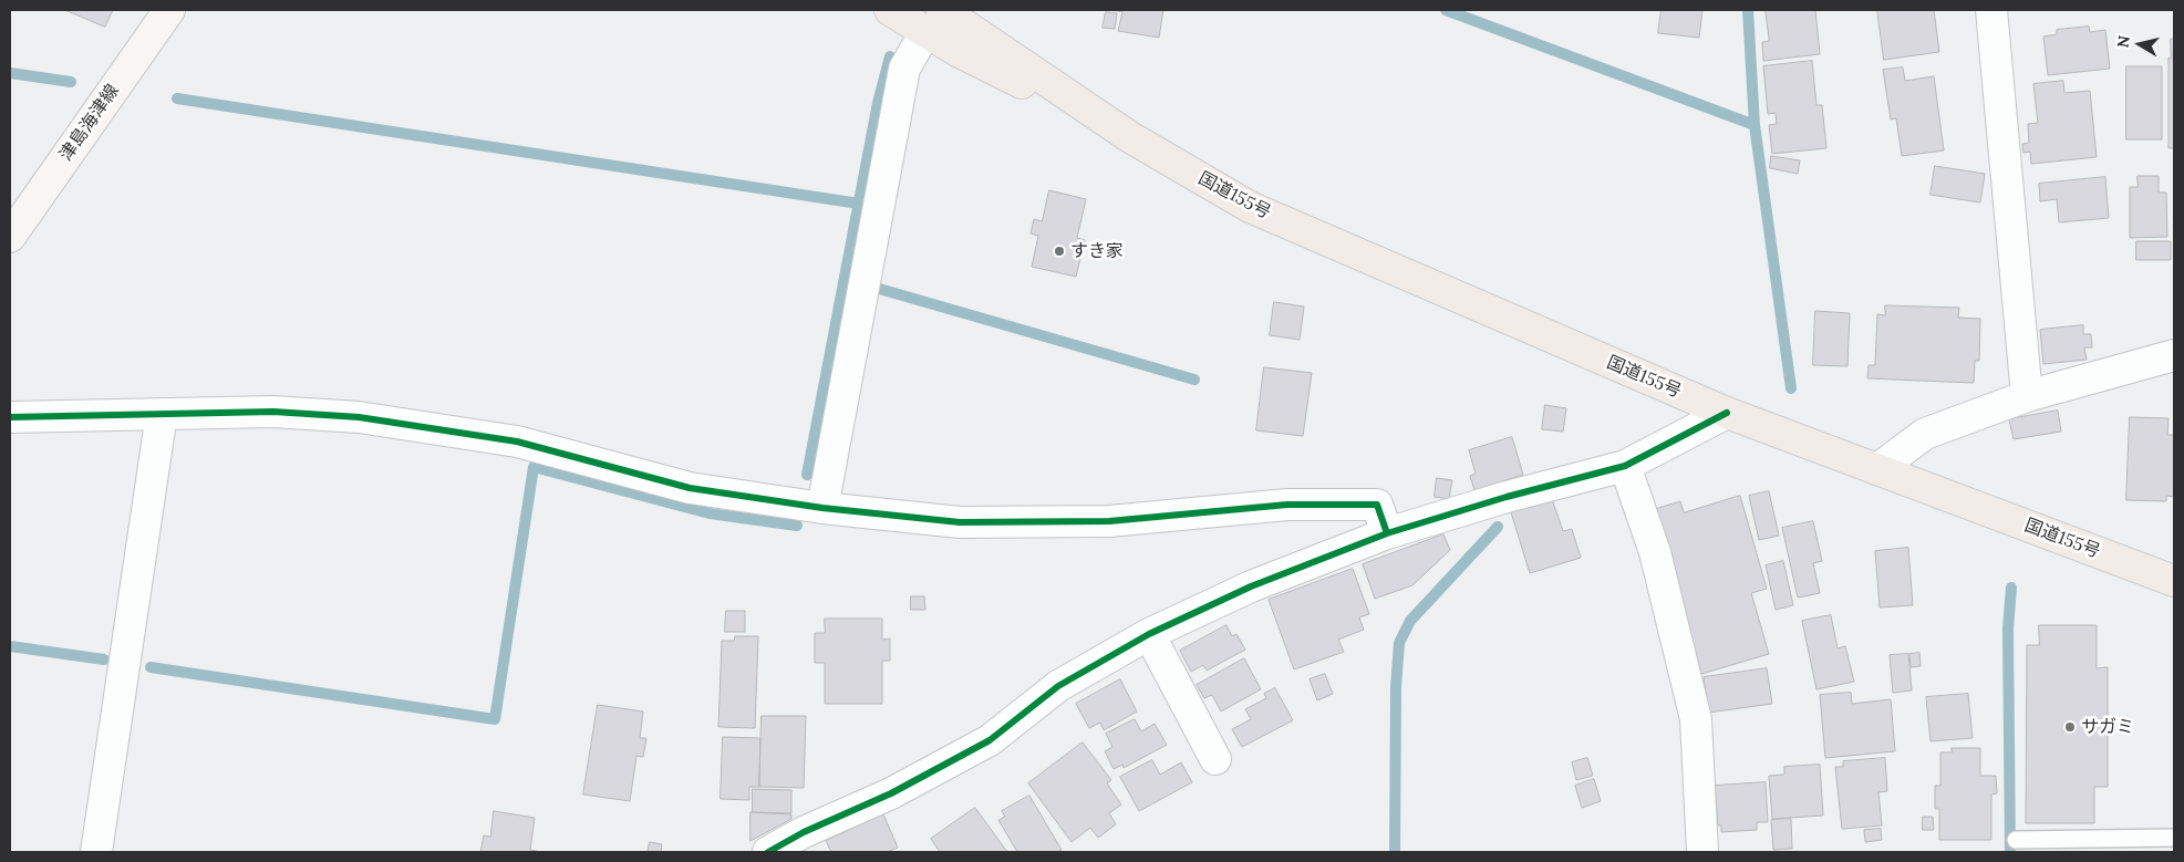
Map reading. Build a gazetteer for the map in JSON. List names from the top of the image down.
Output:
{
  "streets": {
    "highway": ["国道155号"],
    "main road": ["津島海津線"]
  },
  "places": ["すき家", "サガミ"],
  "north": "left"
}
